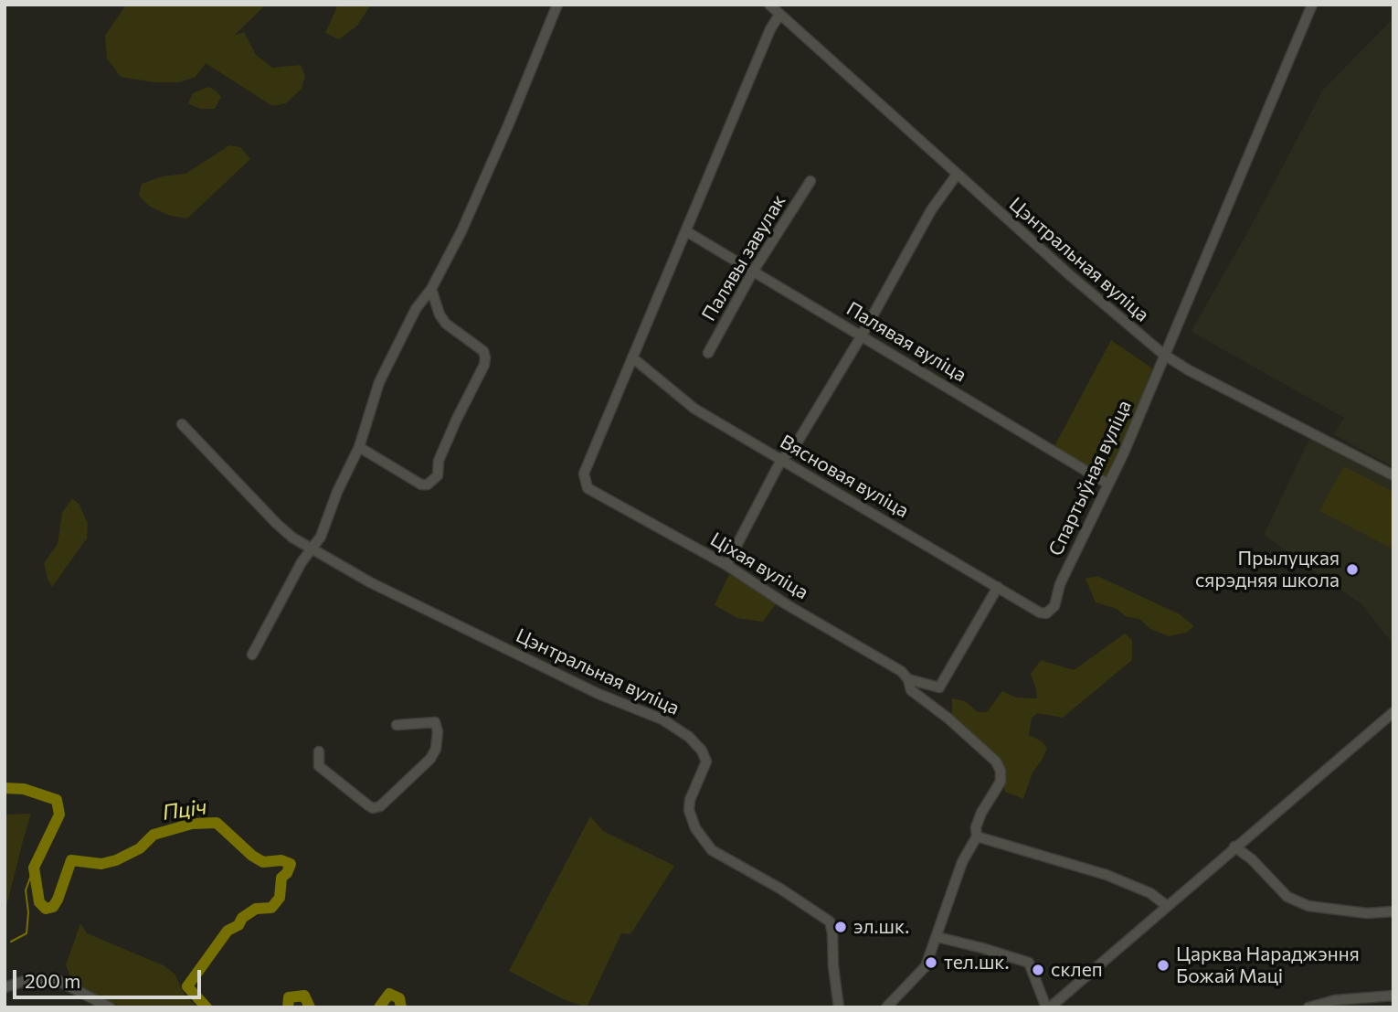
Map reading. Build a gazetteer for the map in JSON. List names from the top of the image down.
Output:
{
  "streets": {
    "street": [
      "Палявы завулак",
      "Цэнтральная вуліца",
      "Палявая вуліца",
      "Вясновая вуліца",
      "Спартыўная вуліца",
      "Ціхая вуліца"
    ]
  },
  "crossings": [
    ["Палявы завулак", "Палявая вуліца"],
    ["Цэнтральная вуліца", "Спартыўная вуліца"],
    ["Палявая вуліца", "Спартыўная вуліца"],
    ["Вясновая вуліца", "Спартыўная вуліца"],
    ["Вясновая вуліца", "Ціхая вуліца"]
  ],
  "water": ["Пціч"],
  "places": [
    "Прылуцкая сярэдняя школа",
    "эл.шк.",
    "тел.шк.",
    "Царква Нараджэння Божай Маці",
    "склеп"
  ],
  "scale_bar": "200 m"
}
